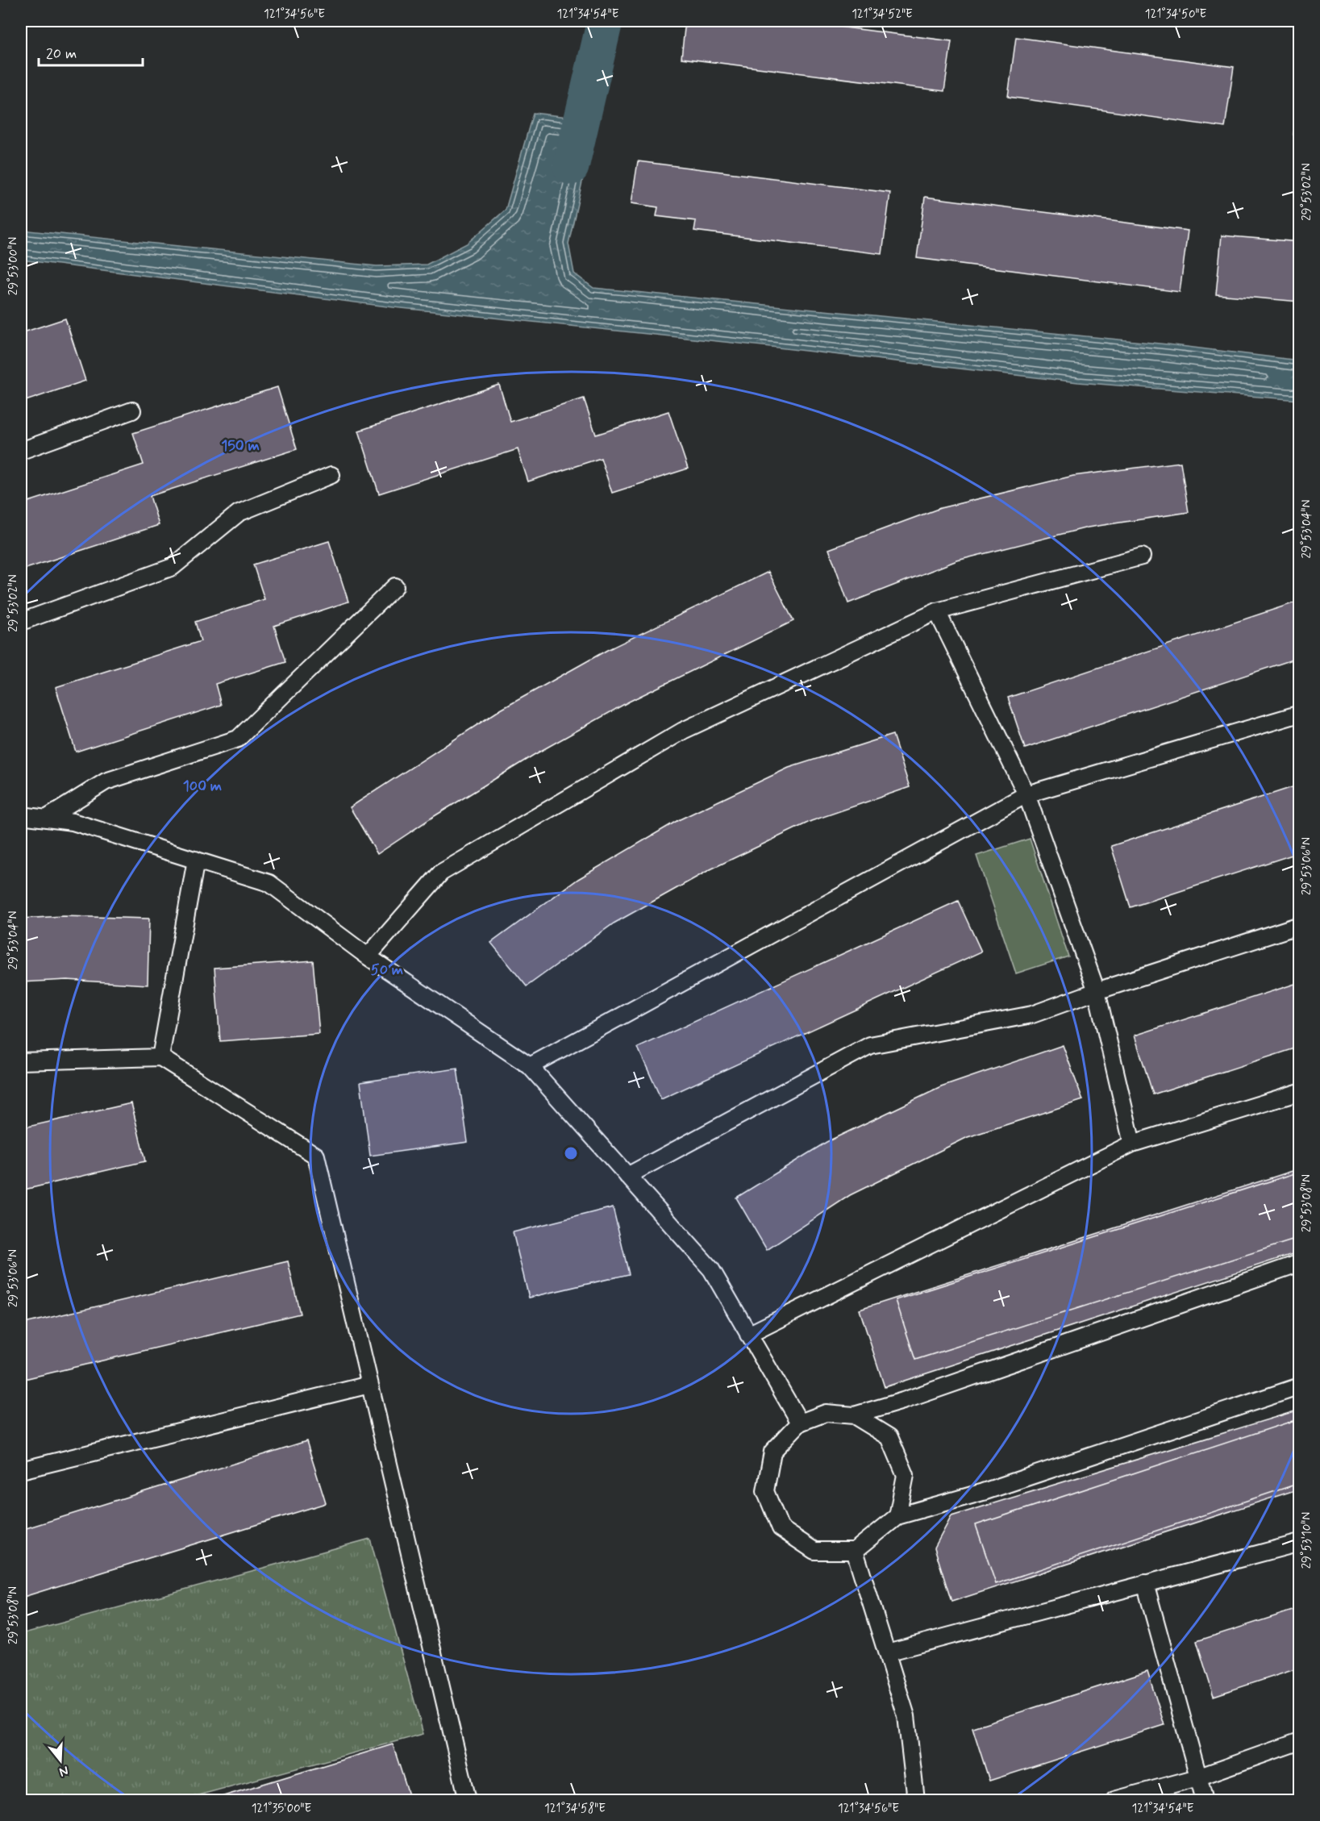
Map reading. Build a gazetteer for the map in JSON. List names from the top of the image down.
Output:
{
  "scale_bar": "20 m",
  "north": "bottom",
  "coordinates": [
    "121°34'56\"E",
    "121°34'54\"E",
    "121°34'52\"E",
    "121°34'50\"E",
    "29°53'02\"N",
    "29°53'00\"N",
    "29°53'04\"N",
    "29°53'06\"N",
    "29°53'08\"N",
    "29°53'10\"N",
    "121°35'00\"E",
    "121°34'58\"E"
  ],
  "rings": ["150 m", "100 m", "50 m"]
}
